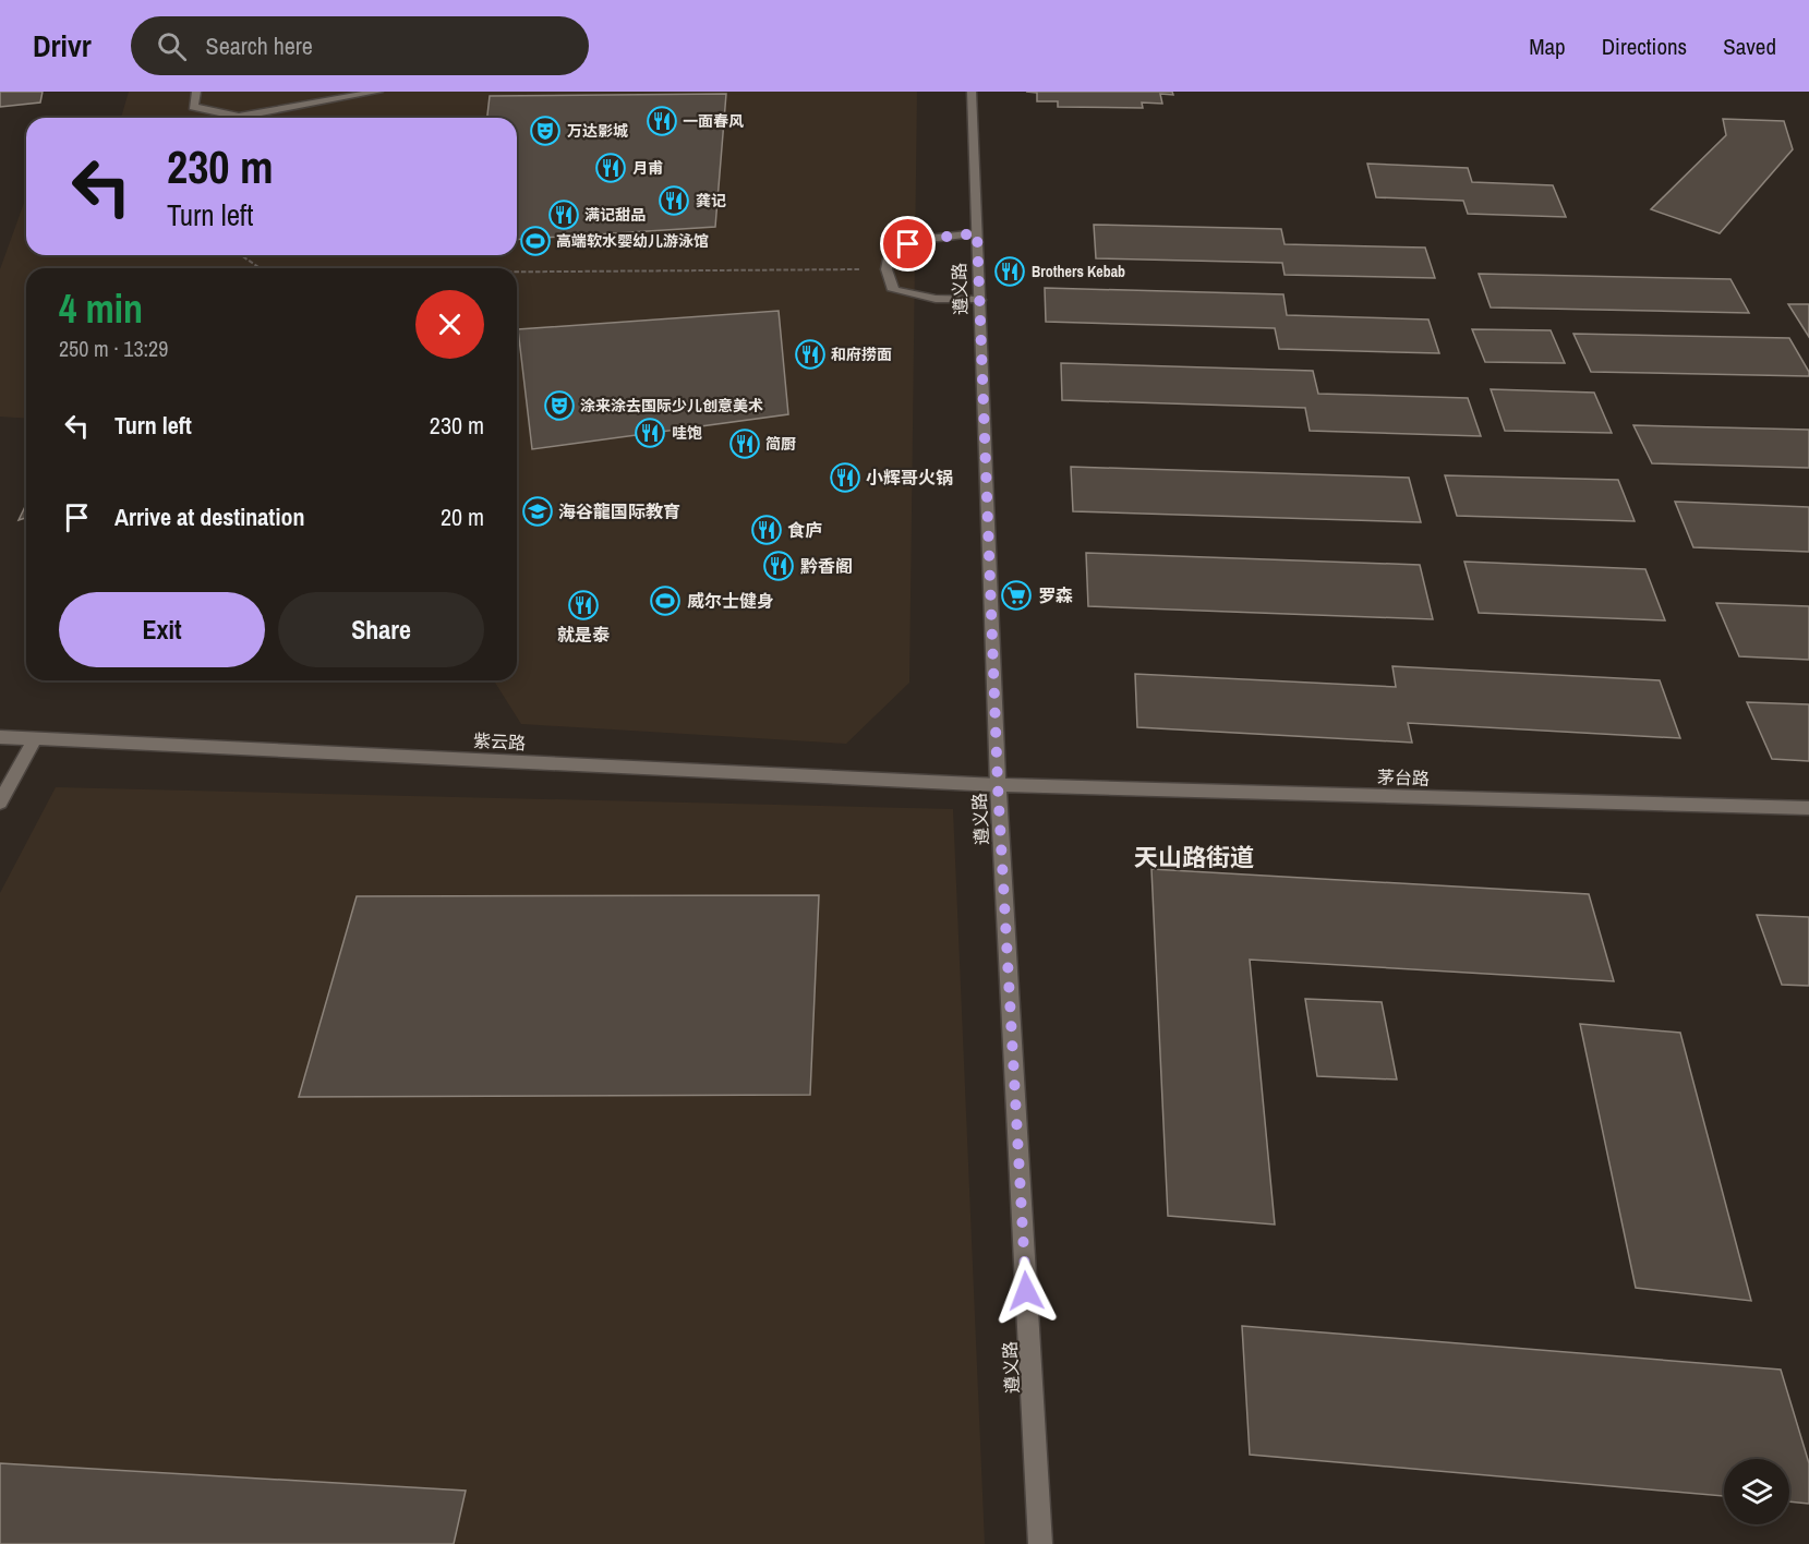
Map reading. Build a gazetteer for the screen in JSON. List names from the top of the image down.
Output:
{
  "streets": {
    "street": ["遵义路", "紫云路", "茅台路"]
  },
  "crossings": [
    ["遵义路", "紫云路"],
    ["遵义路", "茅台路"],
    ["紫云路", "茅台路"]
  ],
  "districts": ["天山路街道"],
  "places": {
    "restaurant": [
      "一面春风",
      "月甫",
      "龚记",
      "满记甜品",
      "Brothers Kebab",
      "和府捞面",
      "哇饱",
      "简厨",
      "小辉哥火锅",
      "食庐",
      "黔香阁",
      "就是泰"
    ],
    "theatre": ["万达影城", "涂来涂去国际少儿创意美术"],
    "sports": ["高端软水婴幼儿游泳馆", "威尔士健身"],
    "school or university": ["海谷龍国际教育"],
    "supermarket": ["罗森"]
  },
  "page": {
    "header": "Drivr",
    "search": "Search here",
    "nav": ["Map", "Directions", "Saved"],
    "turn": ["230 m", "Turn left"],
    "heading": ["4 min", "250 m · 13:29"],
    "list": [
      {
        "name": "Turn left",
        "value": "230 m"
      },
      {
        "name": "Arrive at destination",
        "value": "20 m"
      }
    ],
    "buttons": ["Exit", "Share"]
  }
}
